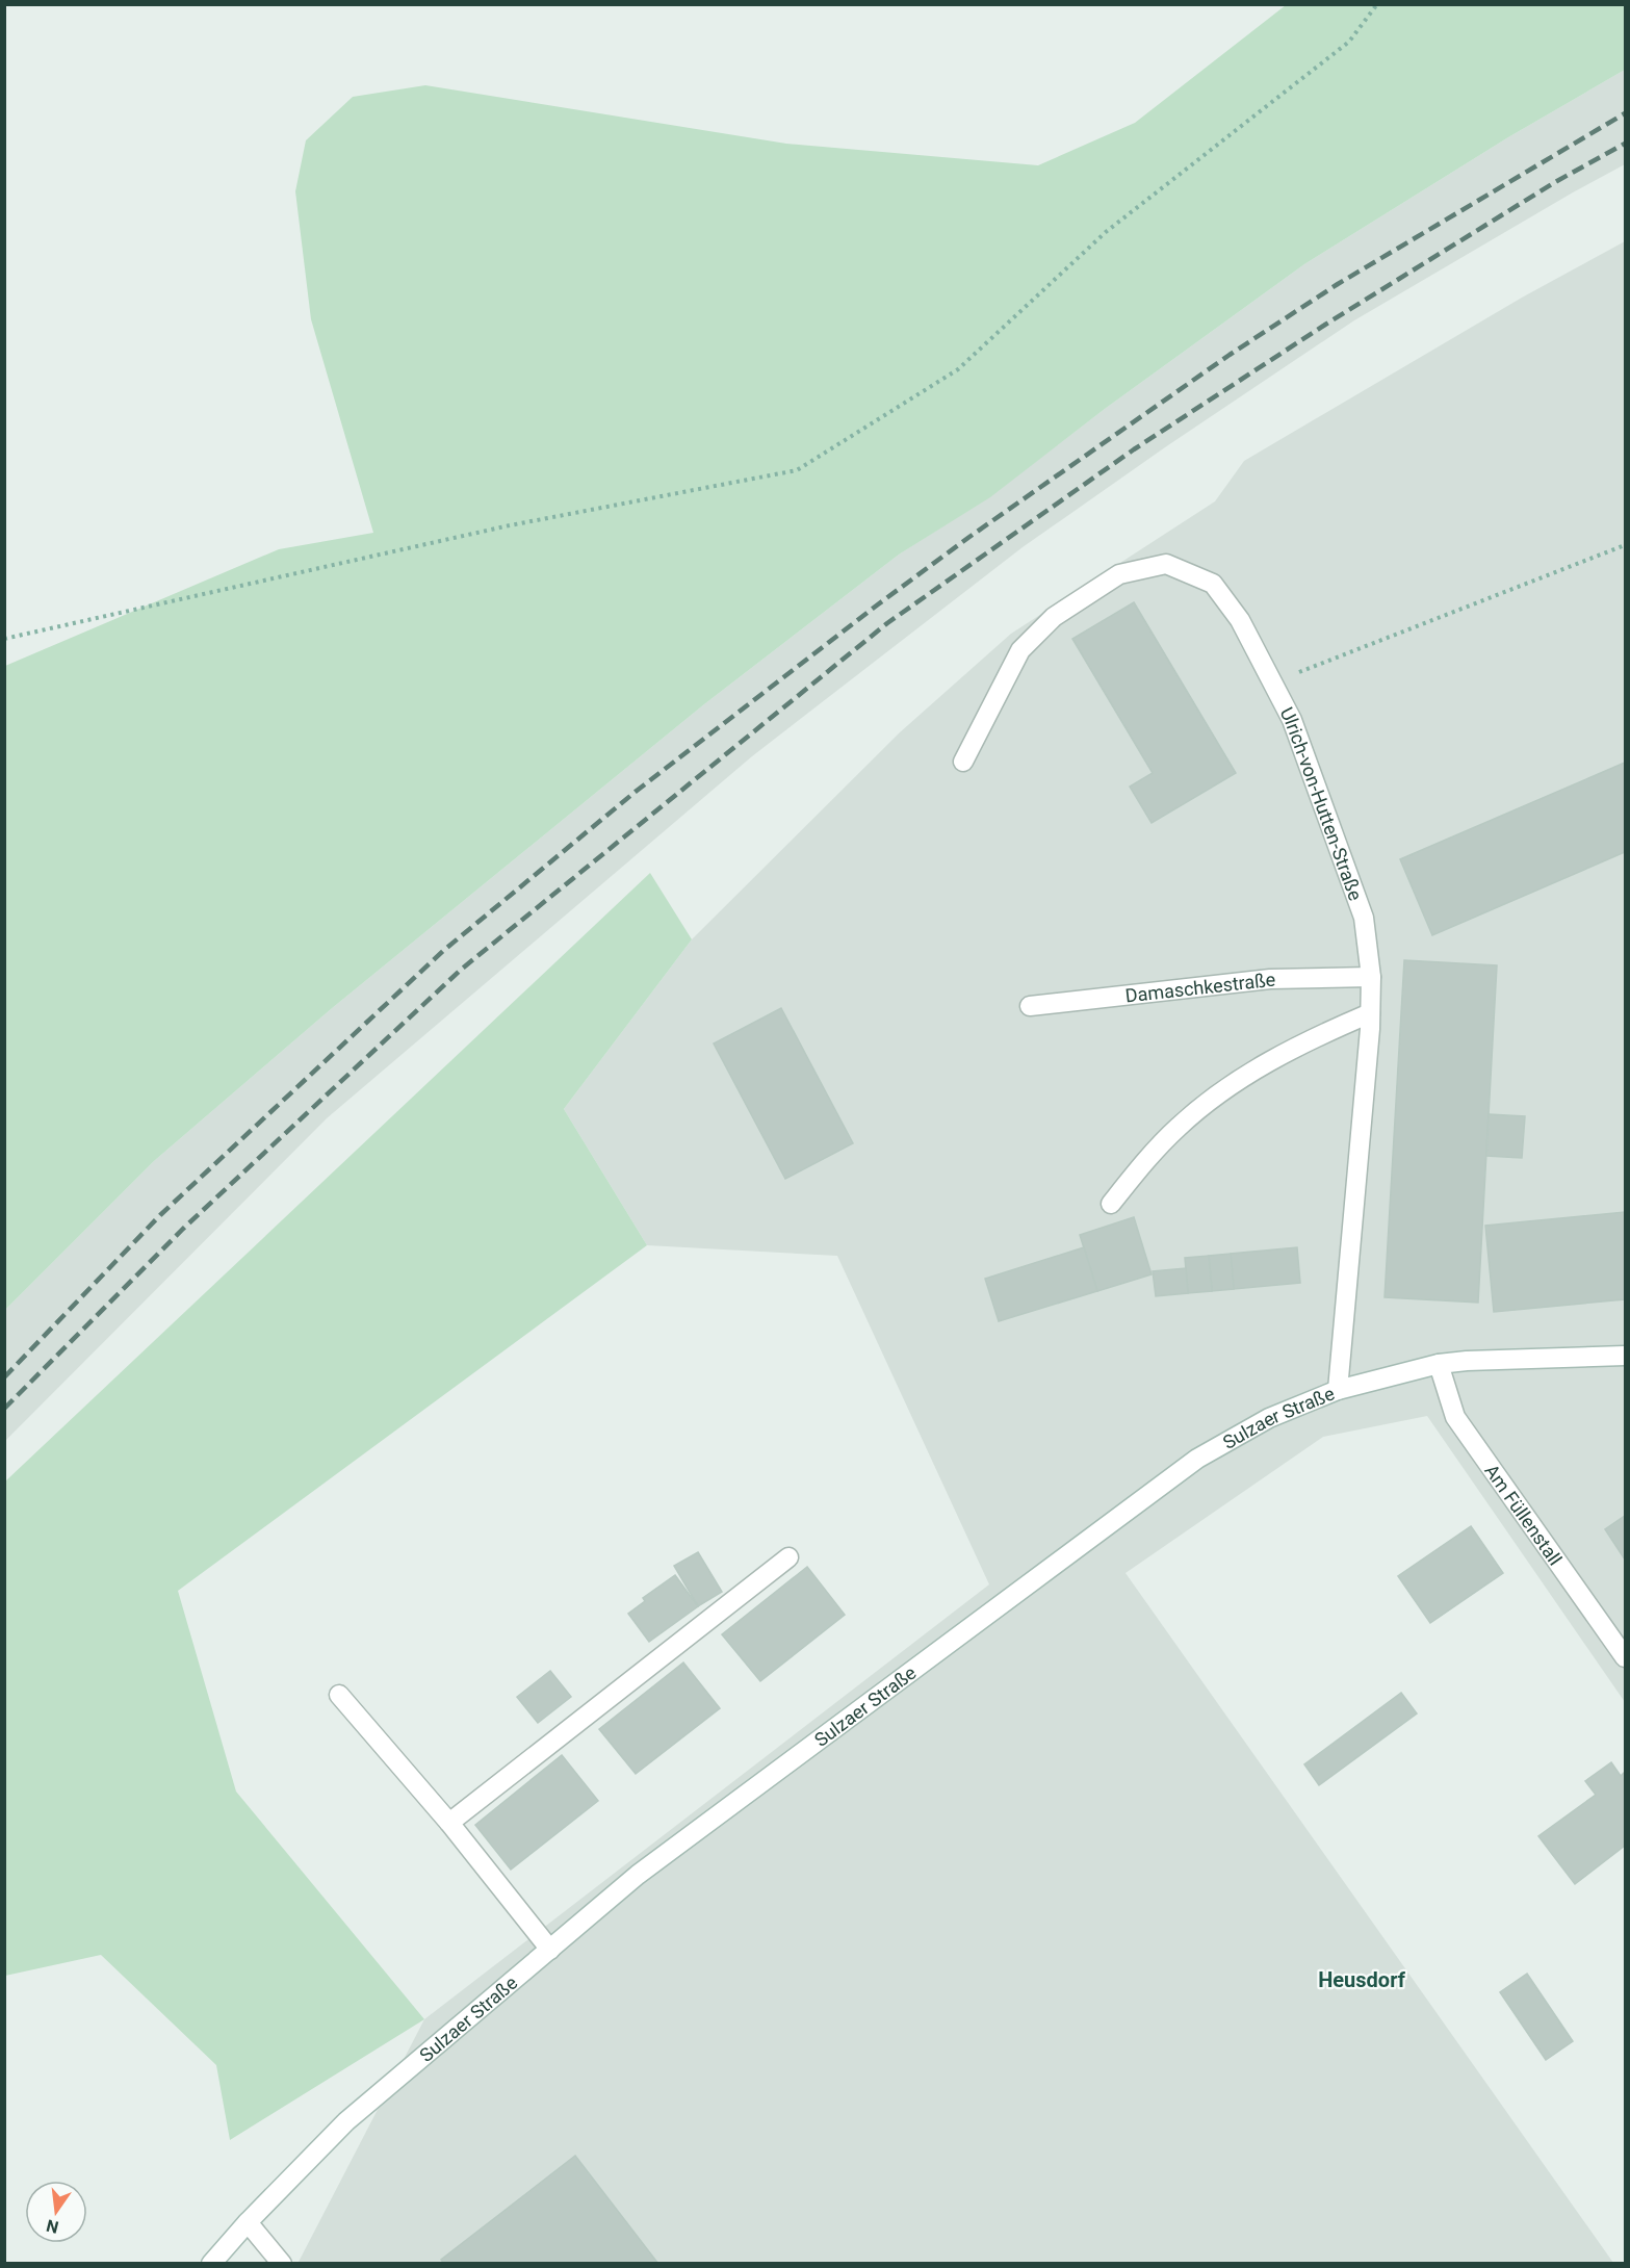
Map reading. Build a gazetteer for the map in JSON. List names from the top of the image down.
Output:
{
  "streets": {
    "main road": [
      "Ulrich-von-Hutten-Straße",
      "Damaschkestraße",
      "Sulzaer Straße",
      "Am Füllenstall"
    ]
  },
  "crossings": [
    ["Ulrich-von-Hutten-Straße", "Damaschkestraße"],
    ["Ulrich-von-Hutten-Straße", "Sulzaer Straße"],
    ["Sulzaer Straße", "Am Füllenstall"]
  ],
  "districts": ["Heusdorf"],
  "north": "bottom"
}
